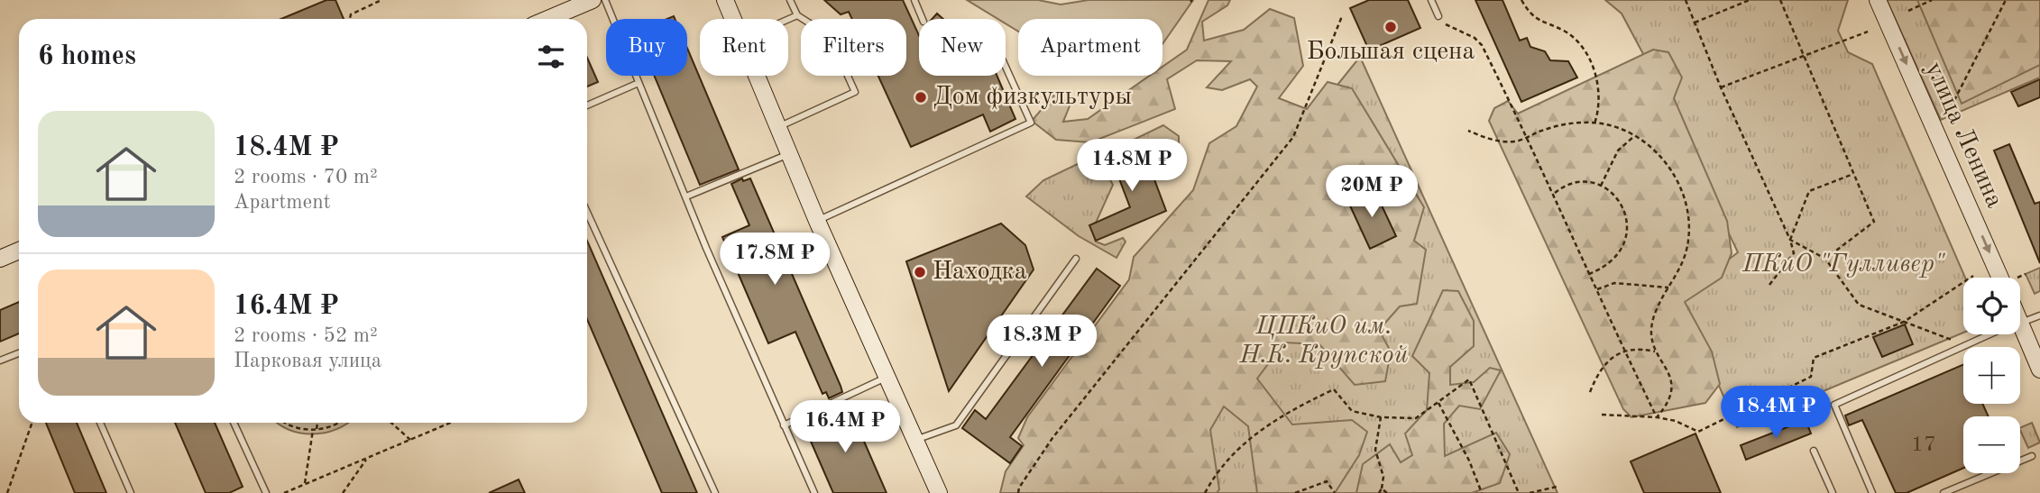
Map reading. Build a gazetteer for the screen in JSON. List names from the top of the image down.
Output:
{
  "streets": {
    "main road": ["улица Ленина"]
  },
  "one_way": ["улица Ленина"],
  "parks": ["ПКиО \"Гулливер\"", "ЦПКиО им. Н.К. Крупской"],
  "places": ["Большая сцена", "Дом физкультуры", "Находка"],
  "house_numbers": ["17"],
  "page": {
    "chip": [
      "Buy",
      "Rent",
      "Filters",
      "New",
      "Apartment"
    ],
    "heading": "6 homes",
    "list": [
      {
        "name": "18.4M ₽",
        "note": "2 rooms · 70 m² · Apartment"
      },
      {
        "name": "16.4M ₽",
        "note": "2 rooms · 52 m² · Парковая улица"
      }
    ],
    "price": [
      "14.8M ₽",
      "20M ₽",
      "17.8M ₽",
      "18.3M ₽",
      "18.4M ₽",
      "16.4M ₽"
    ],
    "map_buttons": ["+", "−"]
  }
}
